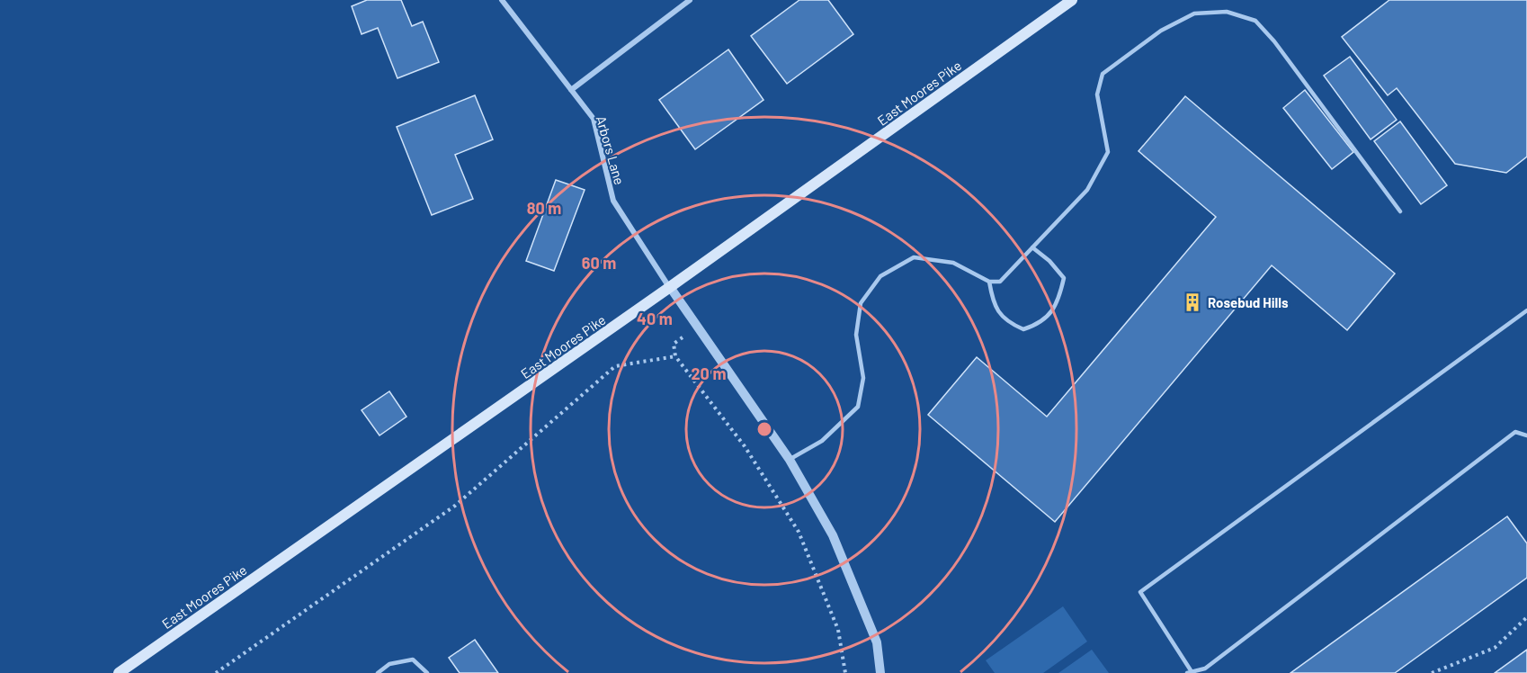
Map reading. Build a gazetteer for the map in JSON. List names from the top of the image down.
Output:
{
  "streets": {
    "main road": ["East Moores Pike"],
    "street": ["Arbors Lane"]
  },
  "crossings": [
    ["East Moores Pike", "Arbors Lane"]
  ],
  "places": {
    "building": ["Rosebud Hills"]
  },
  "rings": [
    "80 m",
    "60 m",
    "40 m",
    "20 m"
  ]
}
